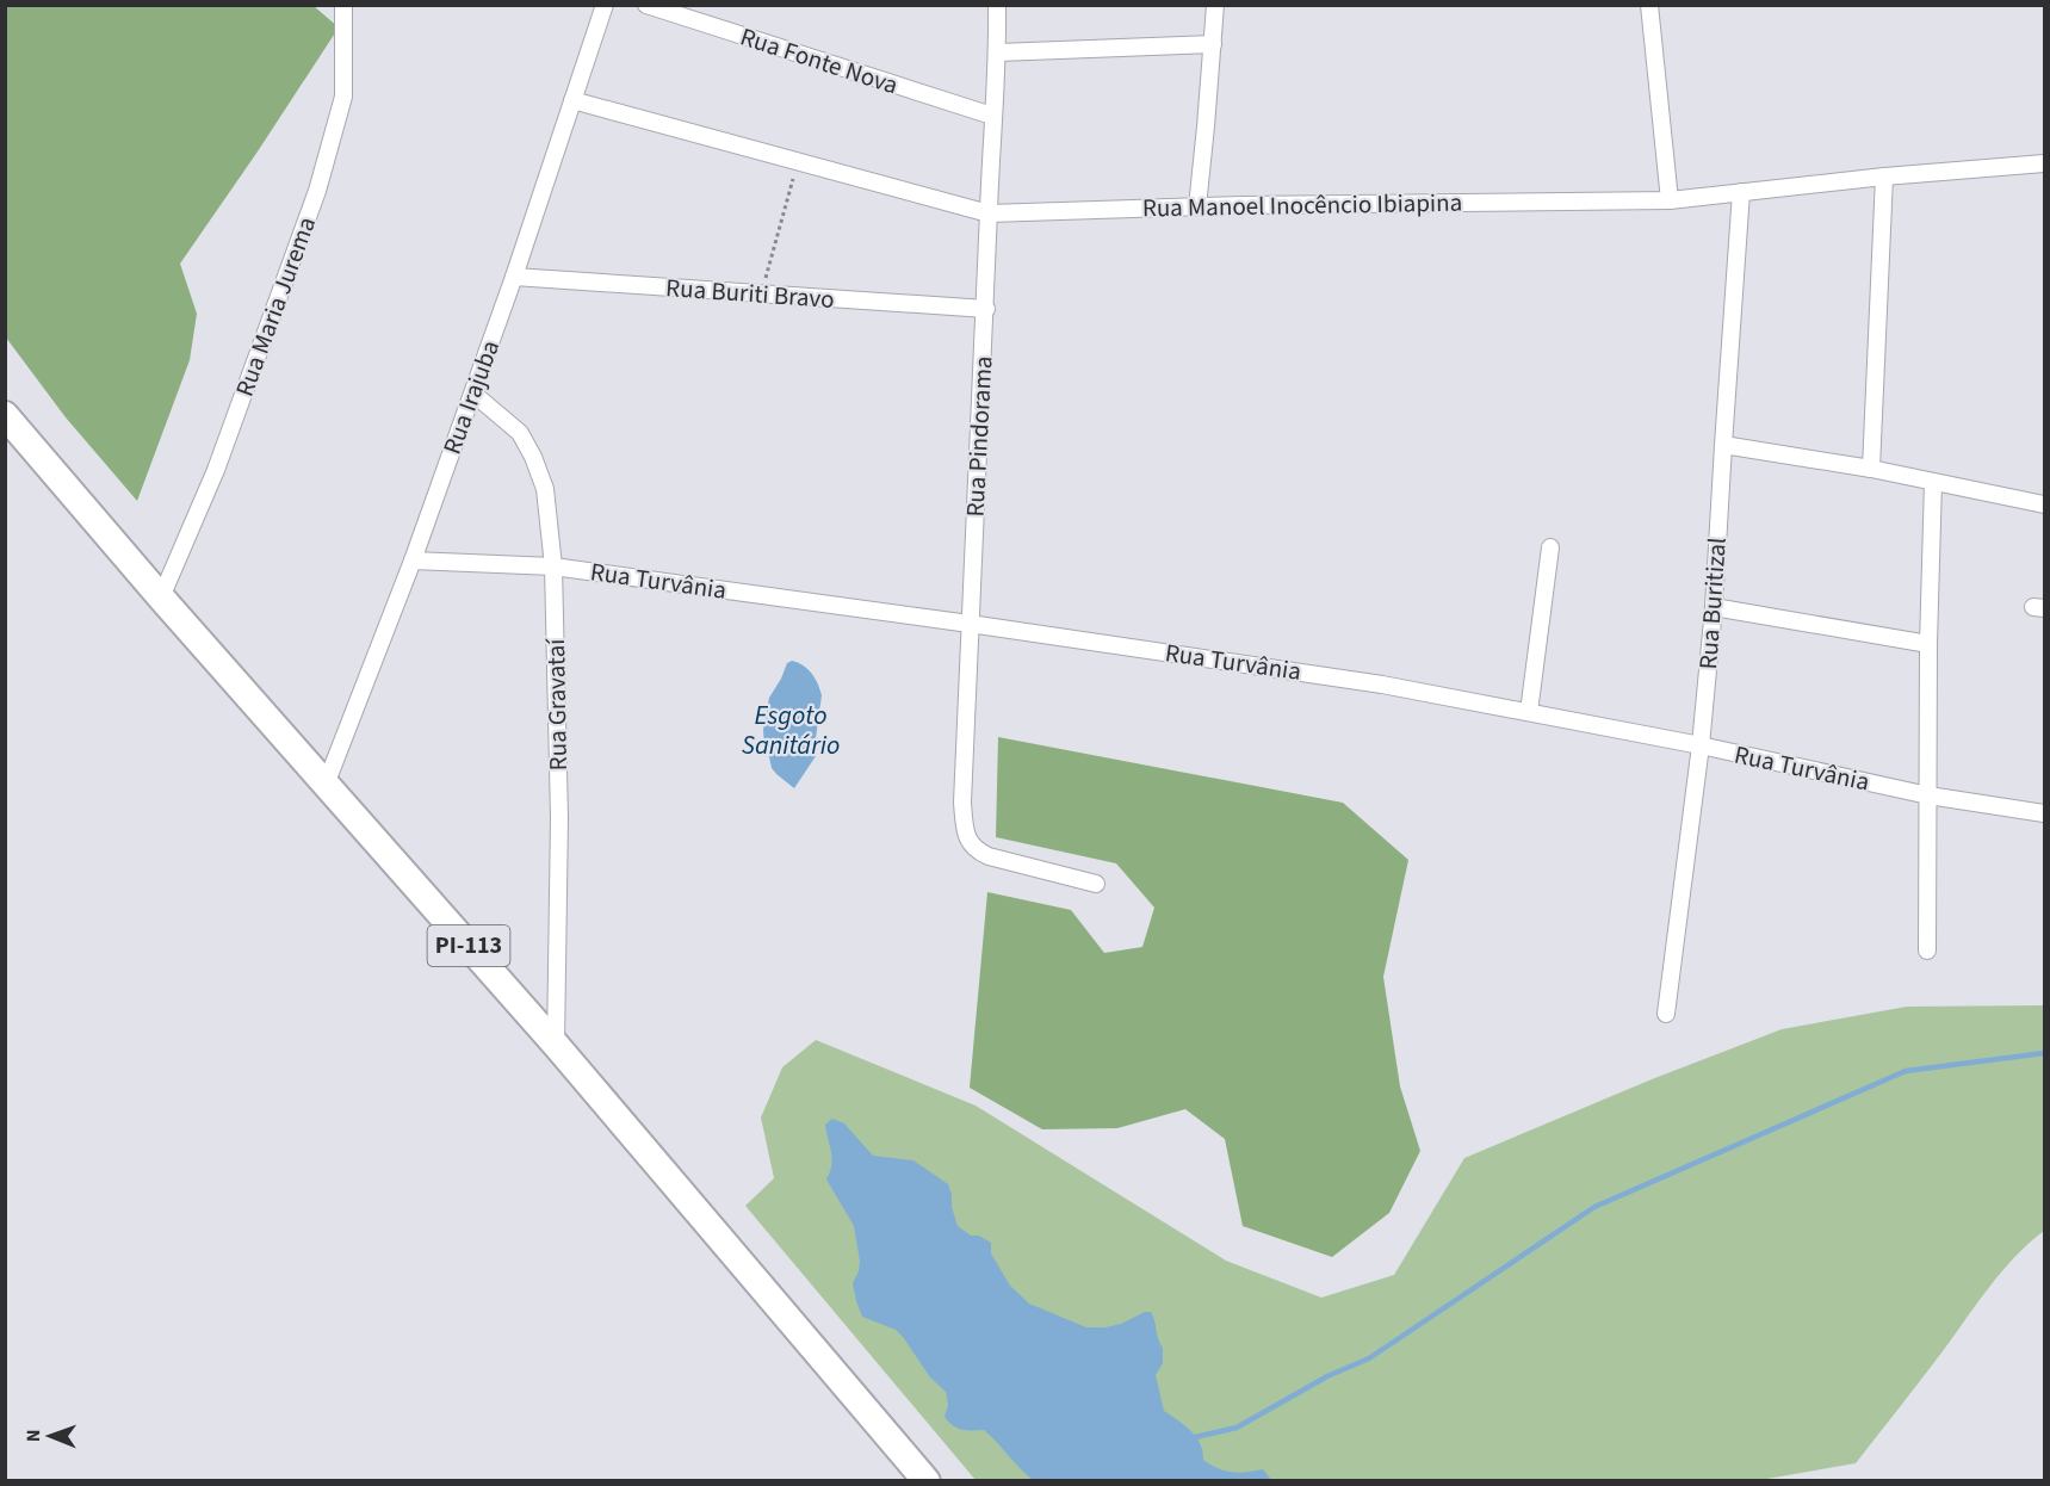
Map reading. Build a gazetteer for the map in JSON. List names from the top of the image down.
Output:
{
  "streets": {
    "main road": ["PI-113"],
    "street": [
      "Rua Fonte Nova",
      "Rua Manoel Inocêncio Ibiapina",
      "Rua Buriti Bravo",
      "Rua Maria Jurema",
      "Rua Irajuba",
      "Rua Pindorama",
      "Rua Turvânia",
      "Rua Buritizal",
      "Rua Gravataí"
    ]
  },
  "crossings": [
    ["Rua Fonte Nova", "Rua Pindorama"],
    ["Rua Manoel Inocêncio Ibiapina", "Rua Irajuba"],
    ["Rua Manoel Inocêncio Ibiapina", "Rua Pindorama"],
    ["Rua Manoel Inocêncio Ibiapina", "Rua Buritizal"],
    ["Rua Buriti Bravo", "Rua Irajuba"],
    ["Rua Buriti Bravo", "Rua Pindorama"],
    ["Rua Maria Jurema", "PI-113"],
    ["Rua Irajuba", "Rua Turvânia"],
    ["Rua Irajuba", "Rua Gravataí"],
    ["Rua Irajuba", "PI-113"],
    ["Rua Pindorama", "Rua Turvânia"],
    ["Rua Turvânia", "Rua Buritizal"],
    ["Rua Turvânia", "Rua Gravataí"],
    ["Rua Gravataí", "PI-113"]
  ],
  "water": ["Esgoto Sanitário"],
  "north": "left"
}
